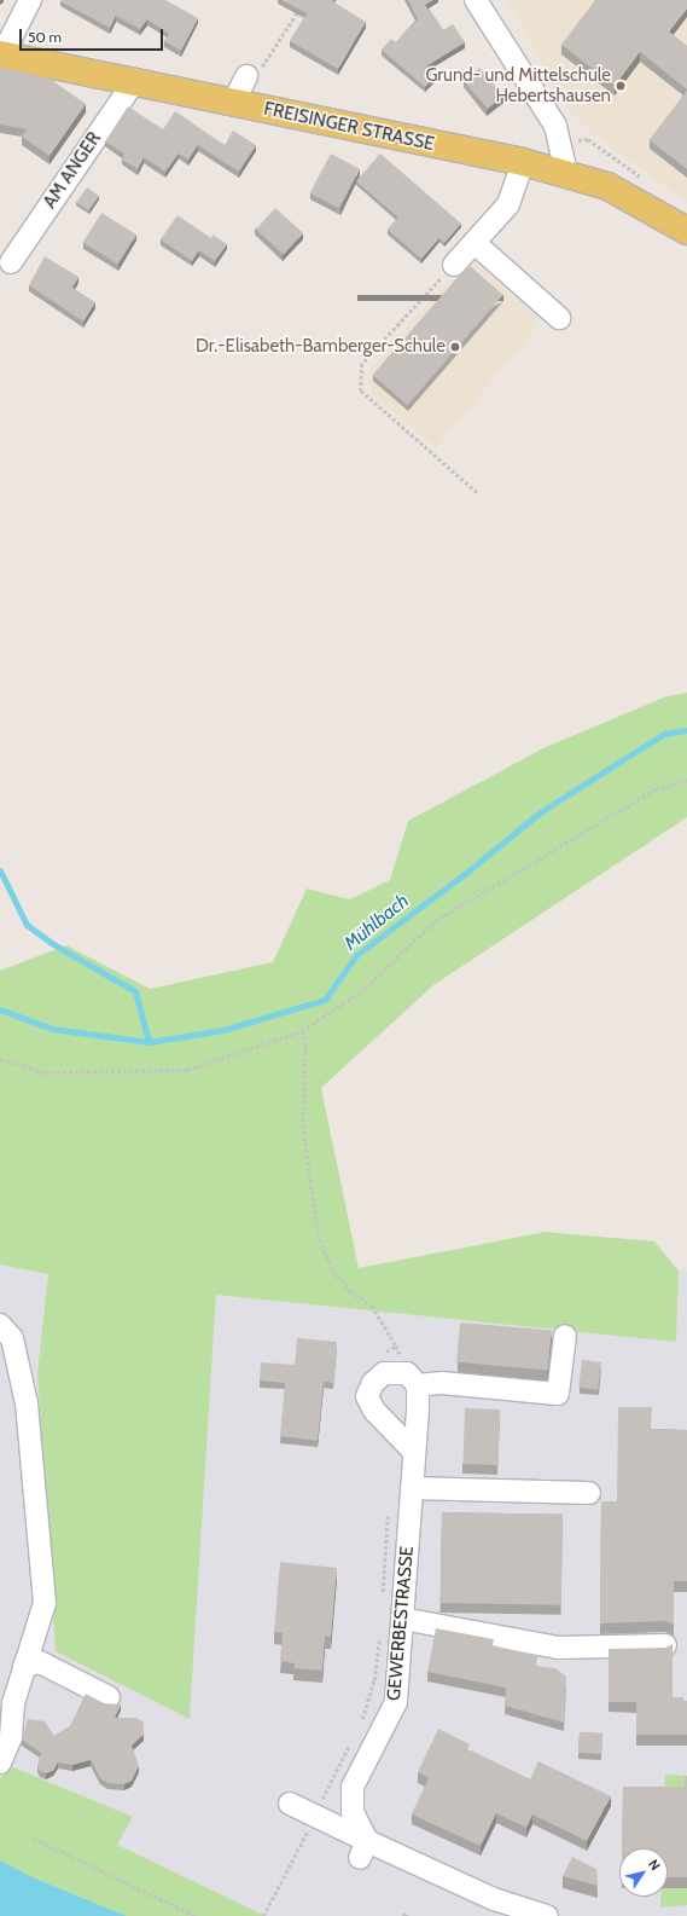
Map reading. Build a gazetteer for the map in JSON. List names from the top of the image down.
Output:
{
  "streets": {
    "main road": ["FREISINGER STRASSE"],
    "street": ["AM ANGER", "GEWERBESTRASSE"]
  },
  "crossings": [
    ["FREISINGER STRASSE", "AM ANGER"]
  ],
  "water": ["Mühlbach"],
  "places": ["Grund- und Mittelschule Hebertshausen", "Dr.-Elisabeth-Bamberger-Schule"],
  "scale_bar": "50 m",
  "north": "top right"
}
